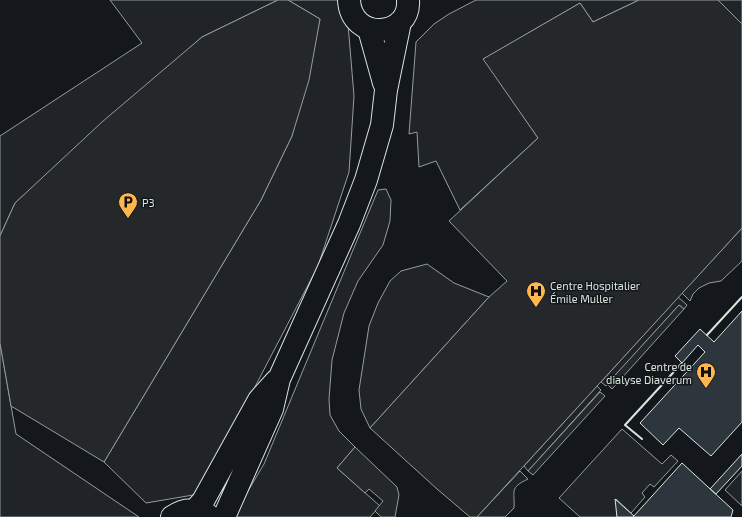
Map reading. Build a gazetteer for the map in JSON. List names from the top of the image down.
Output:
{
  "places": {
    "parking": ["P3"],
    "hospital": ["Centre Hospitalier Émile Muller", "Centre de dialyse Diaverum"]
  }
}
